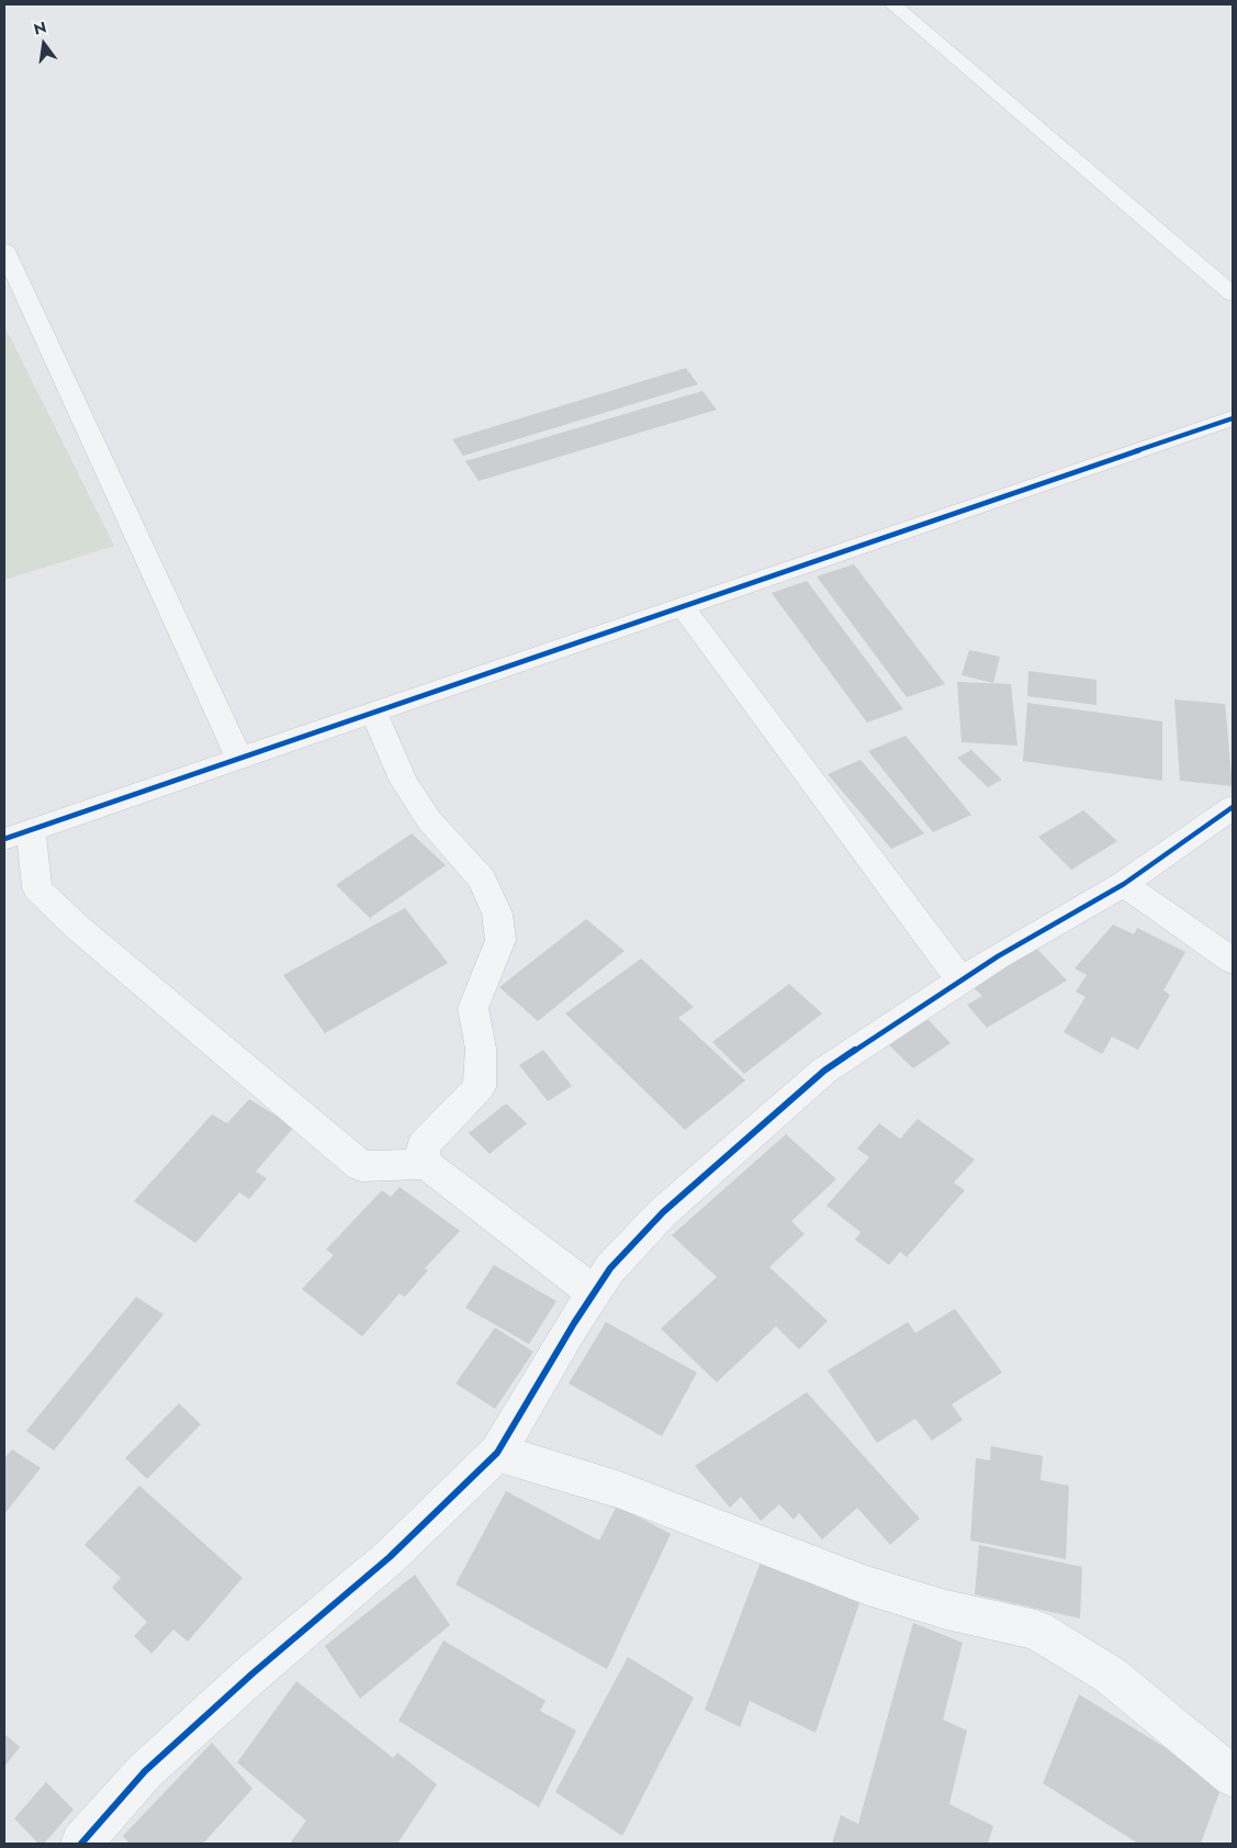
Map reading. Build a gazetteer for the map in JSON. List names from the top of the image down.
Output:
{
  "north": "top"
}
